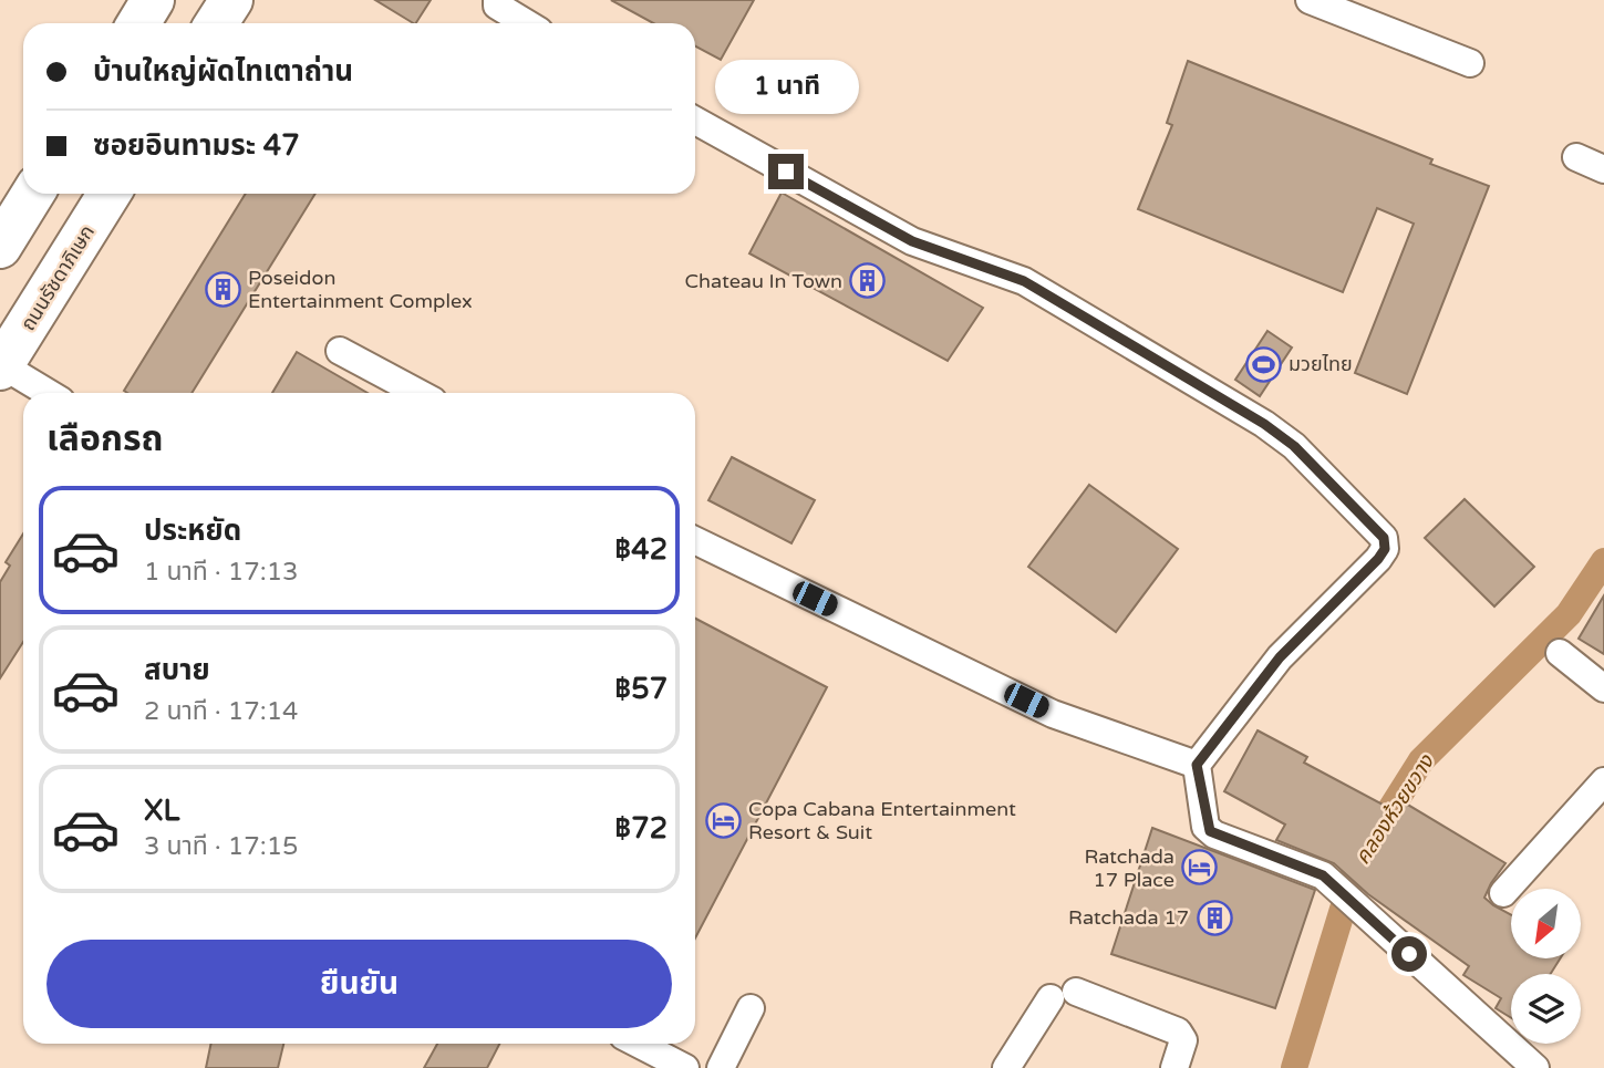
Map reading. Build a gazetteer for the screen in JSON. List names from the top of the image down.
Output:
{
  "streets": {
    "main road": ["ถนนรัชดาภิเษก"]
  },
  "water": ["คลองห้วยขวาง"],
  "places": {
    "building": ["Chateau In Town", "Poseidon Entertainment Complex", "Ratchada 17"],
    "sports": ["มวยไทย"],
    "hotel": ["Copa Cabana Entertainment Resort & Suit", "Ratchada 17 Place"]
  },
  "north": "bottom left",
  "page": {
    "banner": ["บ้านใหญ่ผัดไทเตาถ่าน", "ซอยอินทามระ 47"],
    "bubble": "1 นาที",
    "heading": "เลือกรถ",
    "list": [
      {
        "name": "ประหยัด",
        "note": "1 นาที · 17:13",
        "value": "฿42"
      },
      {
        "name": "สบาย",
        "note": "2 นาที · 17:14",
        "value": "฿57"
      },
      {
        "name": "XL",
        "note": "3 นาที · 17:15",
        "value": "฿72"
      }
    ],
    "buttons": "ยืนยัน"
  }
}
